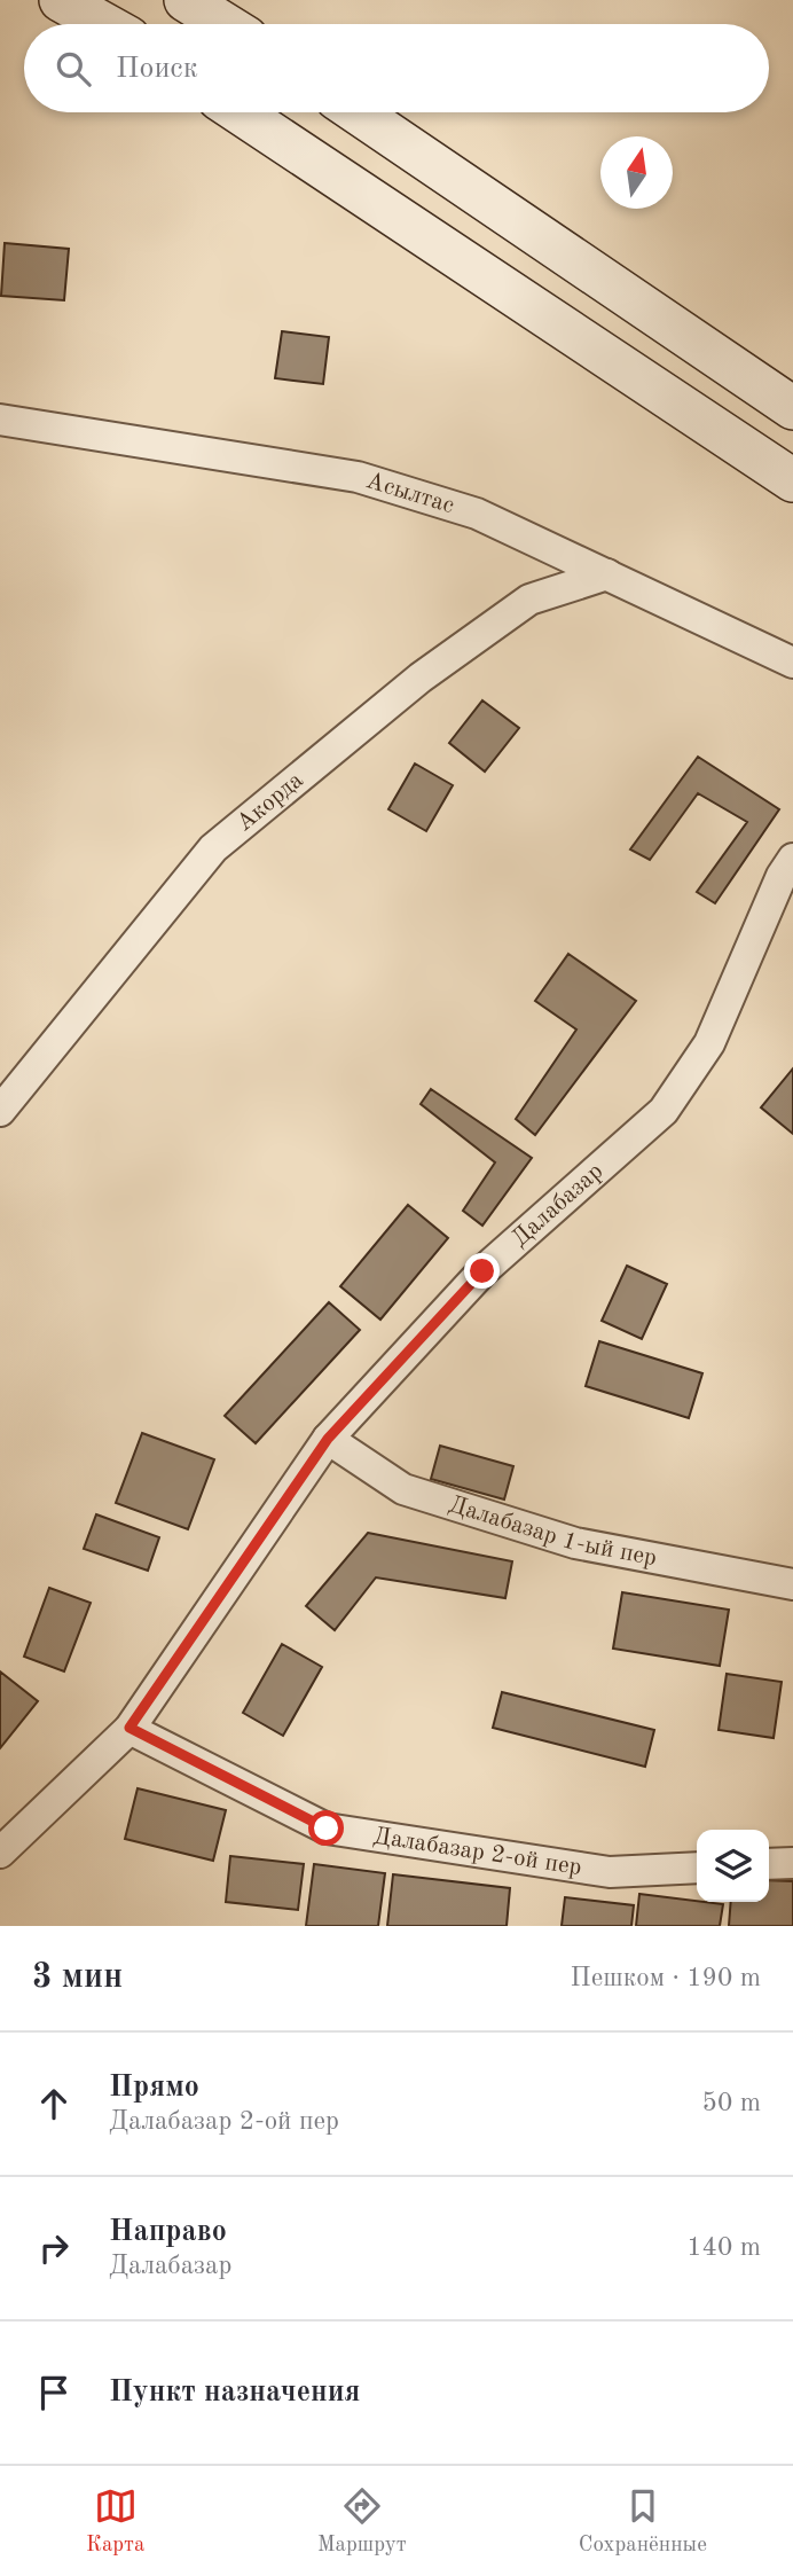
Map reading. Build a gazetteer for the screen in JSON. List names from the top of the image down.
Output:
{
  "streets": {
    "street": [
      "Асылтас",
      "Акорда",
      "Далабазар",
      "Далабазар 1-ый пер",
      "Далабазар 2-ой пер"
    ]
  },
  "crossings": [
    ["Асылтас", "Акорда"],
    ["Далабазар", "Далабазар 1-ый пер"],
    ["Далабазар", "Далабазар 2-ой пер"]
  ],
  "north": "top",
  "page": {
    "search": "Поиск",
    "heading": ["3 мин", "Пешком · 190 m"],
    "list": [
      ["Прямо", "Далабазар 2-ой пер", "50 m"],
      ["Направо", "Далабазар", "140 m"],
      "Пункт назначения"
    ],
    "nav": ["Карта", "Маршрут", "Сохранённые"]
  }
}
